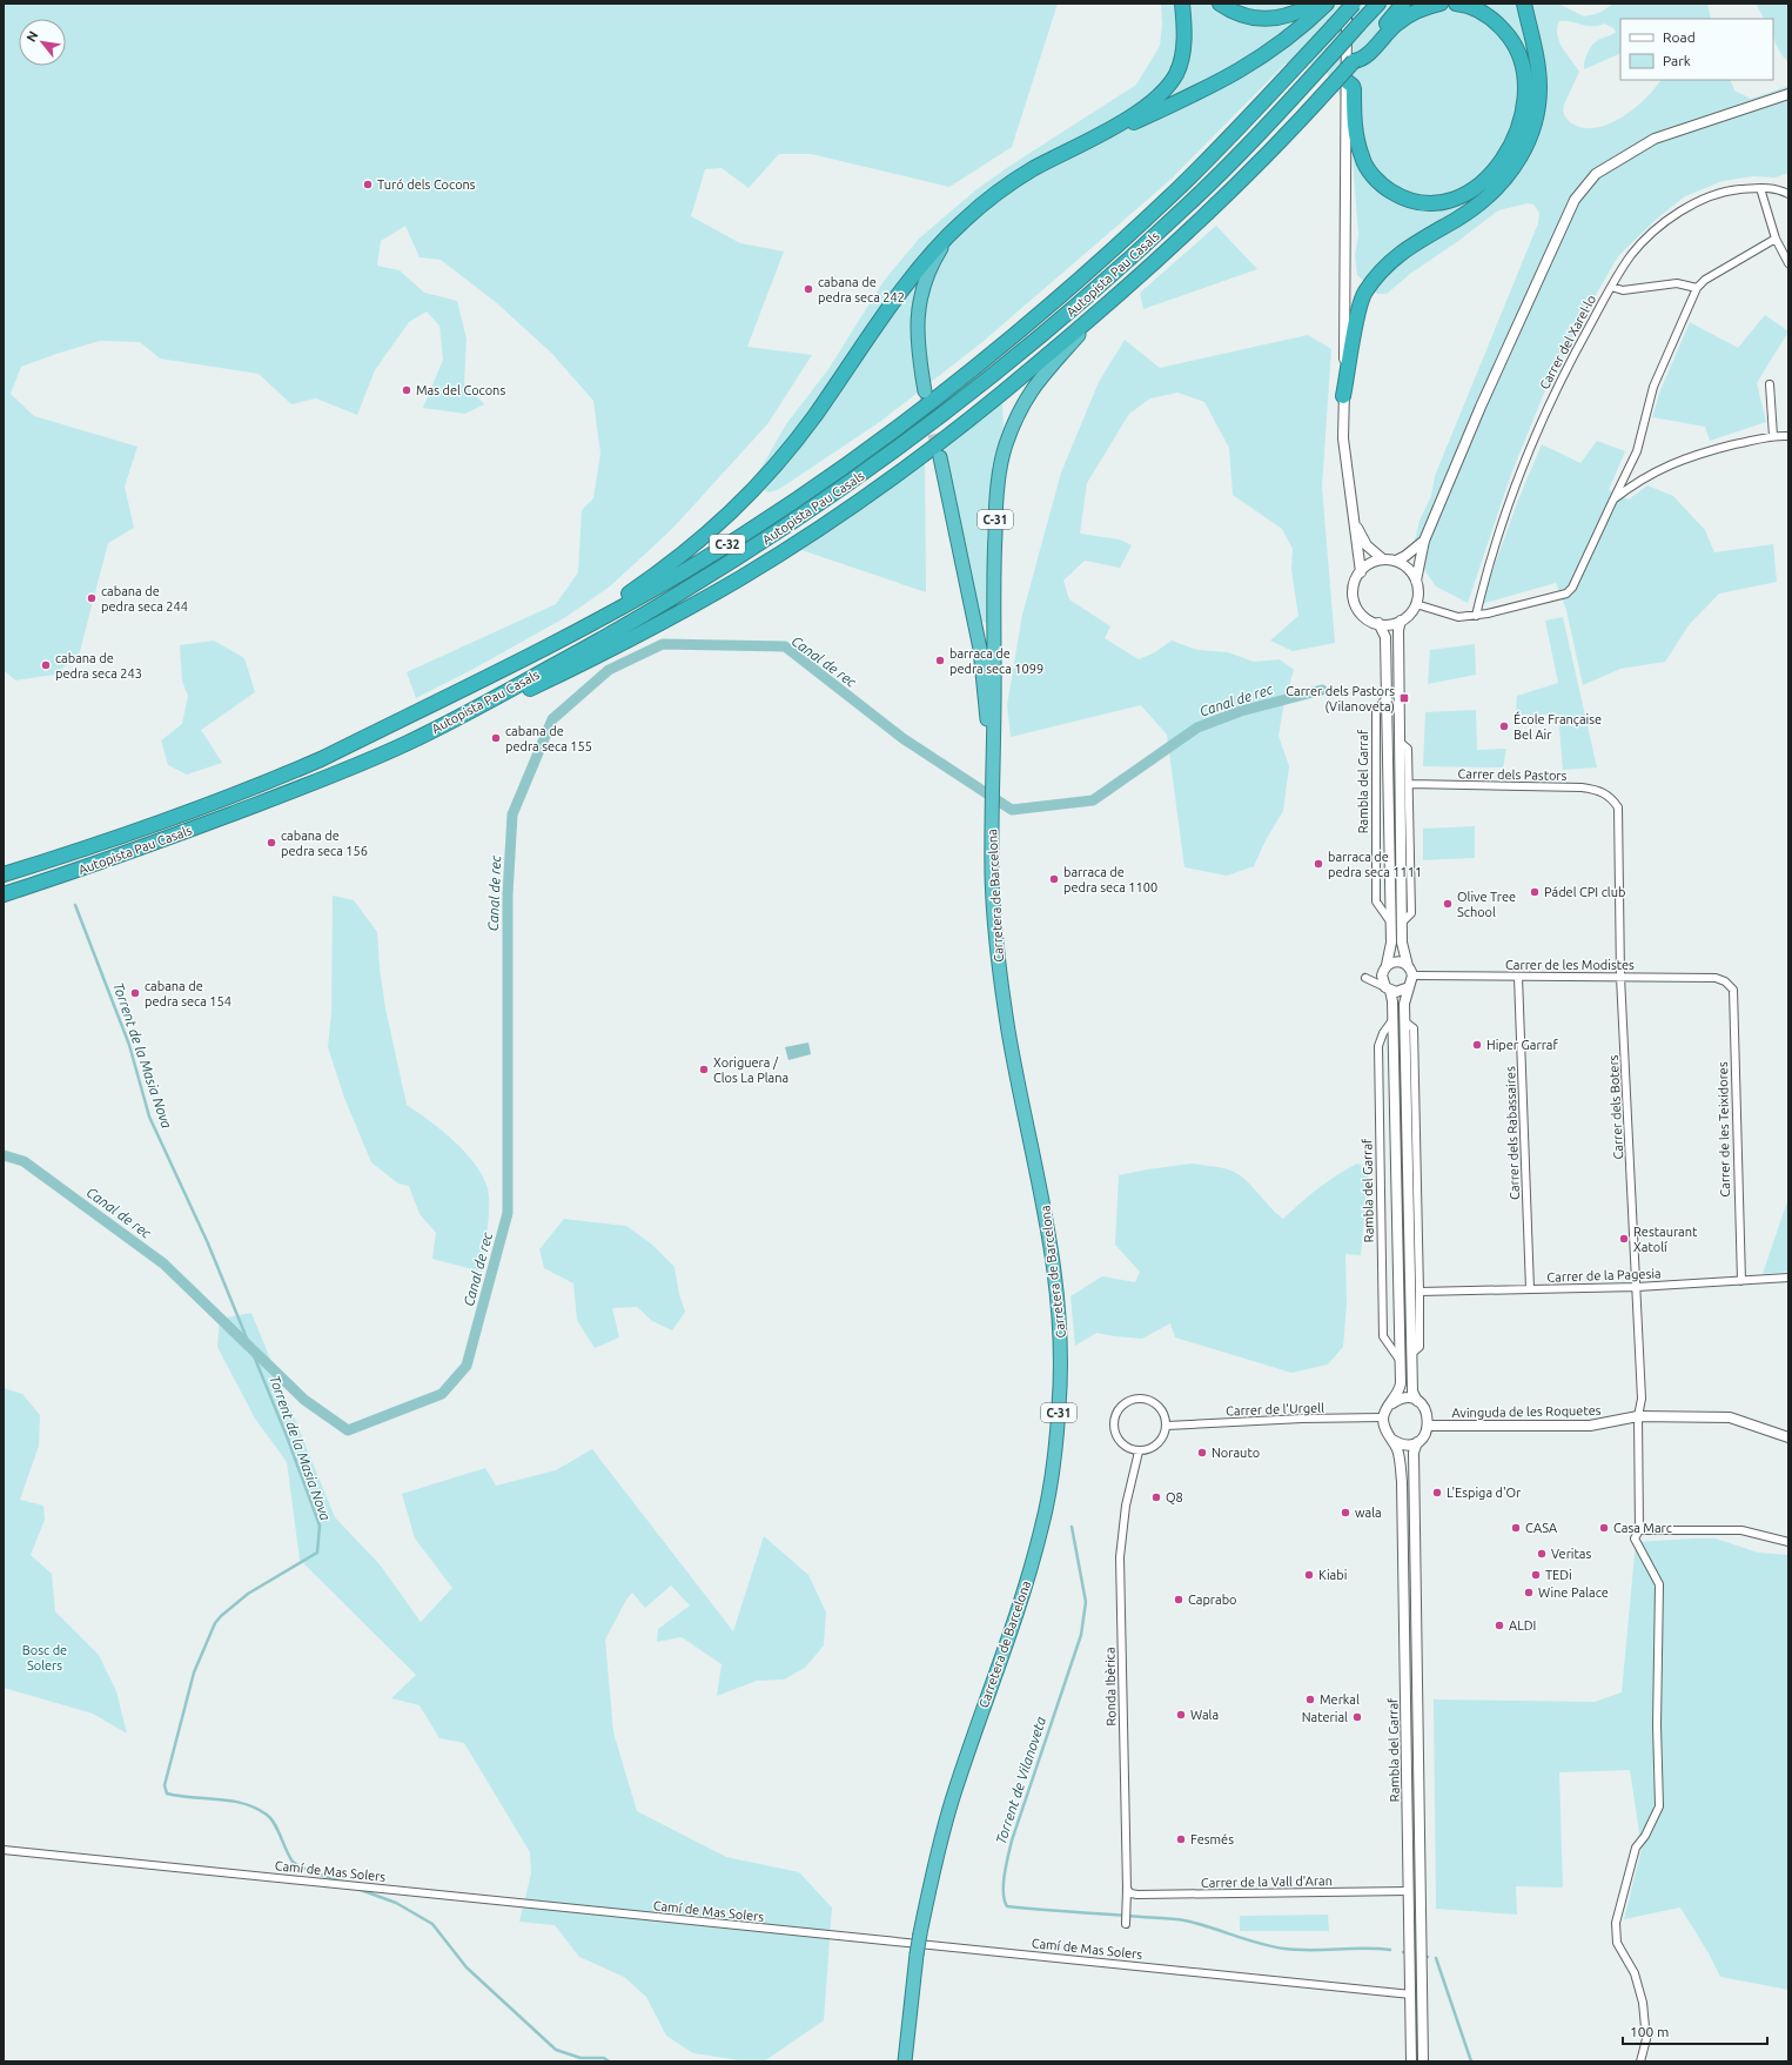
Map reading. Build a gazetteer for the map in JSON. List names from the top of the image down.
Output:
{
  "streets": {
    "highway": [
      "Autopista Pau Casals",
      "C-31",
      "C-32",
      "Carretera de Barcelona"
    ],
    "street": [
      "Carrer del Xarel·lo",
      "Carrer dels Pastors",
      "Rambla del Garraf",
      "Carrer de les Modistes",
      "Carrer dels Boters",
      "Carrer de les Teixidores",
      "Carrer dels Rabassaires",
      "Carrer de la Pagesia",
      "Carrer de l'Urgell",
      "Avinguda de les Roquetes",
      "Ronda Ibèrica",
      "Camí de Mas Solers",
      "Carrer de la Vall d'Aran"
    ]
  },
  "crossings": [
    ["C-31", "Carretera de Barcelona"],
    ["Carrer dels Pastors", "Carrer dels Boters"],
    ["Rambla del Garraf", "Carrer de les Modistes"],
    ["Rambla del Garraf", "Carrer de l'Urgell"],
    ["Rambla del Garraf", "Avinguda de les Roquetes"],
    ["Rambla del Garraf", "Camí de Mas Solers"],
    ["Rambla del Garraf", "Carrer de la Vall d'Aran"],
    ["Carrer de les Modistes", "Carrer dels Boters"],
    ["Carrer de les Modistes", "Carrer de les Teixidores"],
    ["Carrer de les Modistes", "Carrer dels Rabassaires"],
    ["Carrer dels Boters", "Carrer de la Pagesia"],
    ["Carrer dels Boters", "Avinguda de les Roquetes"],
    ["Carrer de les Teixidores", "Carrer de la Pagesia"],
    ["Carrer dels Rabassaires", "Carrer de la Pagesia"],
    ["Carrer de l'Urgell", "Avinguda de les Roquetes"],
    ["Carrer de l'Urgell", "Ronda Ibèrica"],
    ["Ronda Ibèrica", "Carrer de la Vall d'Aran"]
  ],
  "water": ["Canal de rec", "Torrent de la Masia Nova", "Torrent de Vilanoveta"],
  "parks": ["Bosc de Solers"],
  "places": {
    "other": [
      "Turó dels Cocons",
      "cabana de pedra seca 242",
      "Mas del Cocons",
      "cabana de pedra seca 244",
      "barraca de pedra seca 1099",
      "cabana de pedra seca 243",
      "École Française Bel Air",
      "cabana de pedra seca 155",
      "cabana de pedra seca 156",
      "barraca de pedra seca 1111",
      "barraca de pedra seca 1100",
      "Pádel CPI club",
      "Olive Tree School",
      "cabana de pedra seca 154",
      "Hiper Garraf",
      "Xoriguera / Clos La Plana",
      "Restaurant Xatolí",
      "Norauto",
      "L'Espiga d'Or",
      "Q8",
      "wala",
      "CASA",
      "Casa Marc",
      "Veritas",
      "Kiabi",
      "TEDi",
      "Wine Palace",
      "Caprabo",
      "ALDI",
      "Merkal",
      "Wala",
      "Naterial",
      "Fesmés"
    ],
    "transit": ["Carrer dels Pastors (Vilanoveta)"]
  },
  "legend": ["Road", "Park"],
  "scale_bar": "100 m",
  "north": "top left"
}
